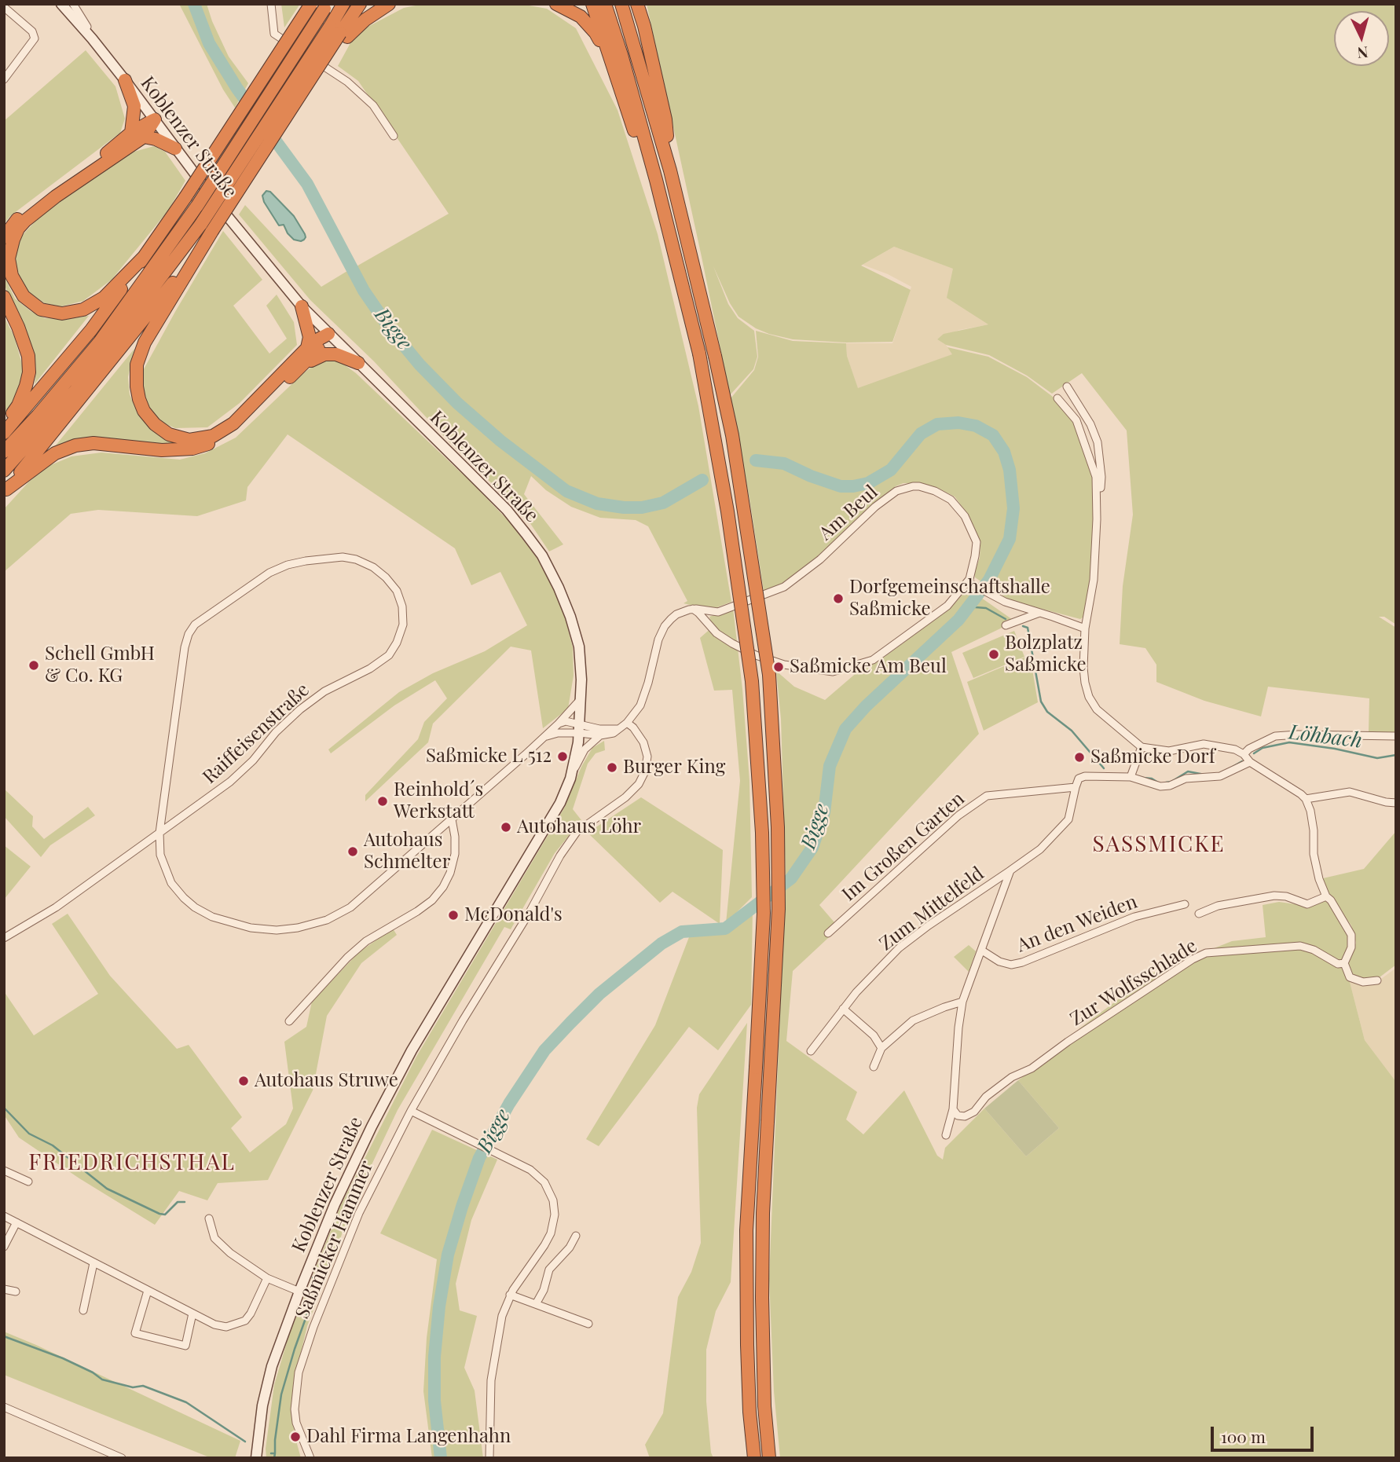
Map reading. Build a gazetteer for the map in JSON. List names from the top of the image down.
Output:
{
  "streets": {
    "main road": ["Koblenzer Straße"],
    "street": [
      "Am Beul",
      "Raiffeisenstraße",
      "Im Großen Garten",
      "Zum Mittelfeld",
      "An den Weiden",
      "Zur Wolfsschlade",
      "Saßmicker Hammer"
    ]
  },
  "crossings": [
    ["Koblenzer Straße", "Raiffeisenstraße"]
  ],
  "districts": ["SASSMICKE", "FRIEDRICHSTHAL"],
  "water": ["Bigge", "Löhbach"],
  "places": [
    "Dorfgemeinschaftshalle Saßmicke",
    "Bolzplatz Saßmicke",
    "Schell GmbH & Co. KG",
    "Saßmicke Am Beul",
    "Saßmicke L 512",
    "Saßmicke Dorf",
    "Burger King",
    "Reinhold´s Werkstatt",
    "Autohaus Löhr",
    "Autohaus Schmelter",
    "McDonald's",
    "Autohaus Struwe",
    "Dahl Firma Langenhahn"
  ],
  "scale_bar": "100 m",
  "north": "bottom"
}
